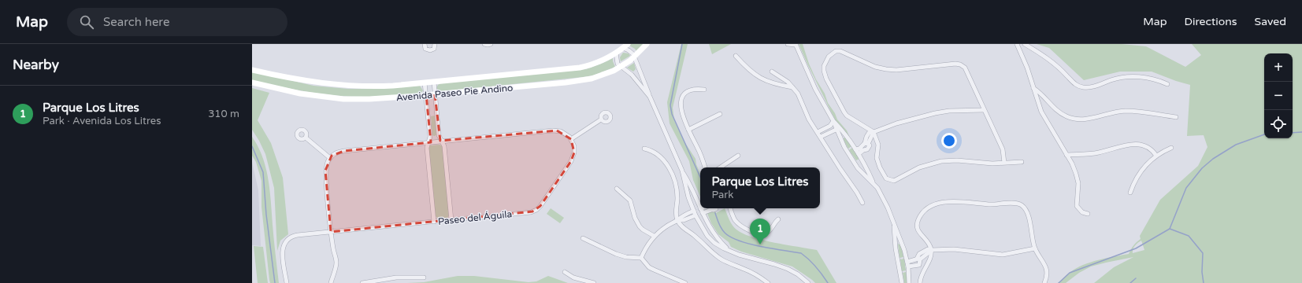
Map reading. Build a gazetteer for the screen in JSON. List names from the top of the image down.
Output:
{
  "streets": {
    "main road": ["Avenida Paseo Pie Andino"],
    "street": ["Paseo del Águila"]
  },
  "page": {
    "header": "Map",
    "search": "Search here",
    "nav": ["Map", "Directions", "Saved"],
    "heading": "Nearby",
    "map_buttons": ["+", "−"],
    "list": [
      {
        "mark": "1",
        "name": "Parque Los Litres",
        "note": "Park · Avenida Los Litres",
        "value": "310 m"
      }
    ],
    "popup": ["Parque Los Litres", "Park"],
    "pins": "1"
  }
}
